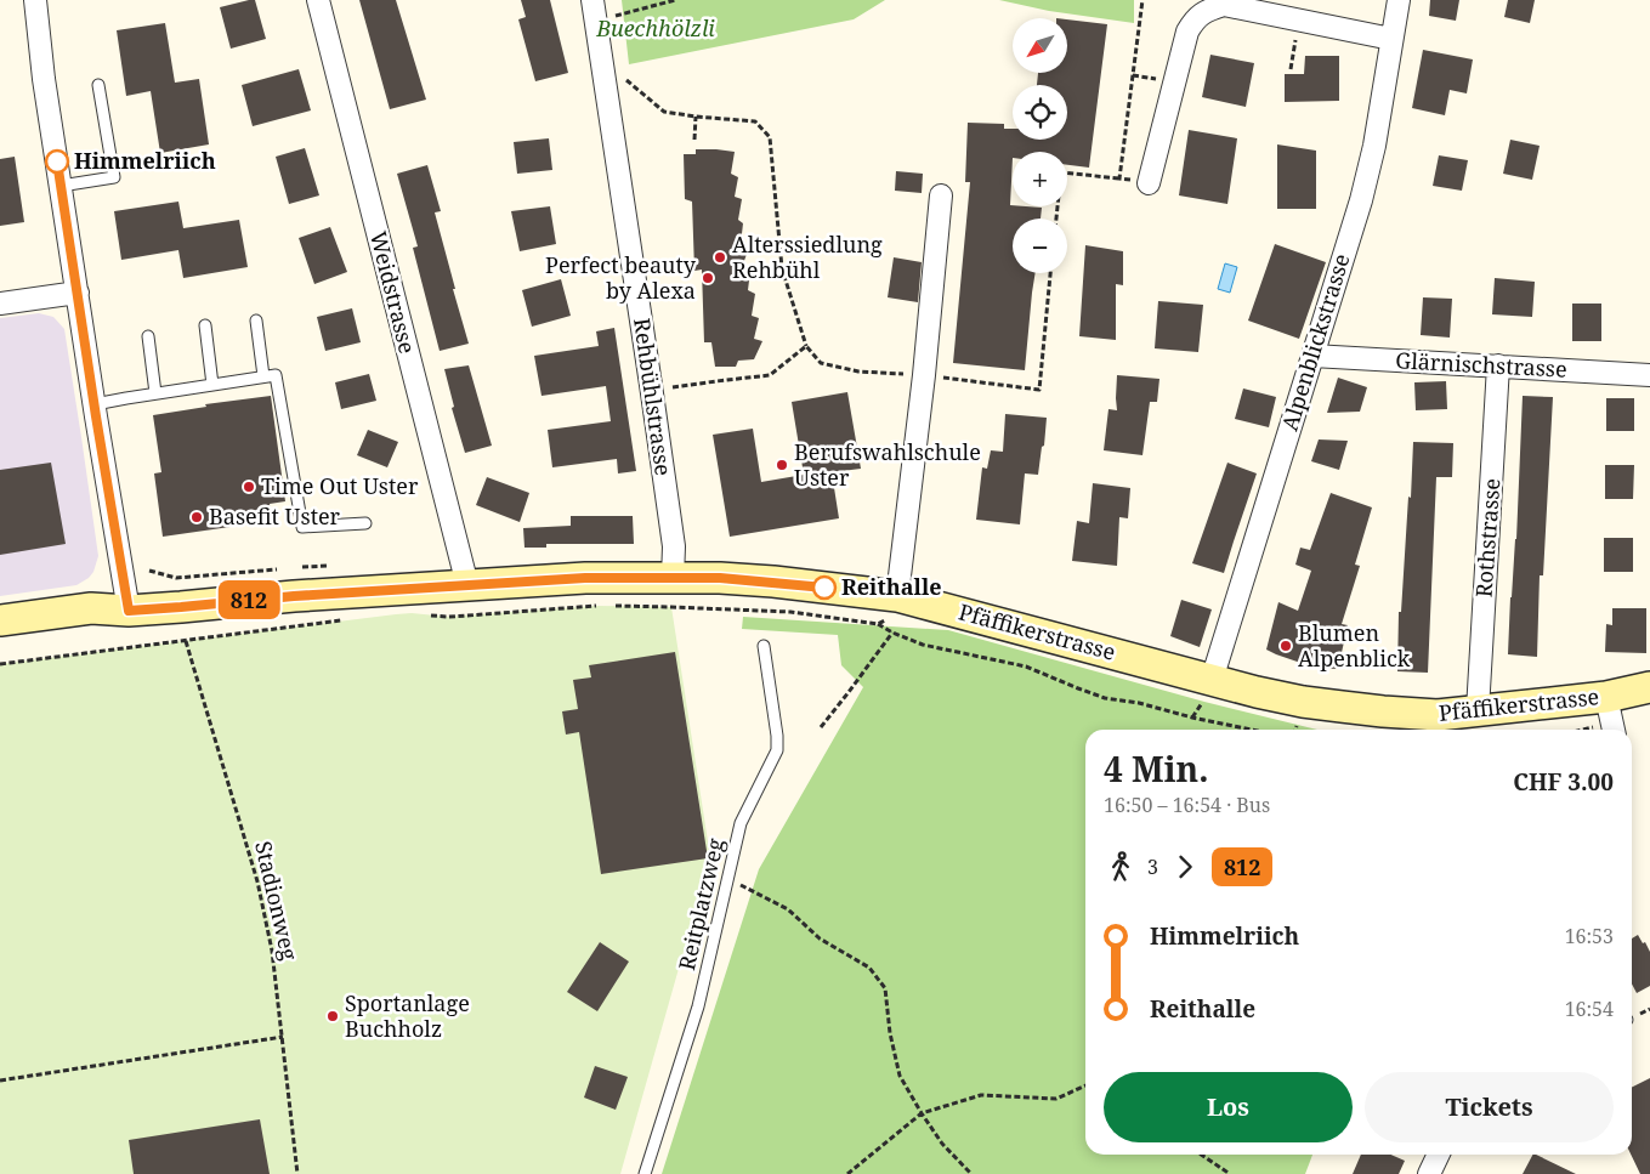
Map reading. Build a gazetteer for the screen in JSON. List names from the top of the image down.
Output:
{
  "streets": {
    "main road": ["Pfäffikerstrasse"],
    "street": [
      "Weidstrasse",
      "Alpenblickstrasse",
      "Glärnischstrasse",
      "Rehbühlstrasse",
      "Rothstrasse"
    ],
    "lane": ["Reitplatzweg"],
    "path": ["Stadionweg"]
  },
  "crossings": [
    ["Weidstrasse", "Pfäffikerstrasse"],
    ["Alpenblickstrasse", "Glärnischstrasse"],
    ["Alpenblickstrasse", "Pfäffikerstrasse"],
    ["Glärnischstrasse", "Rothstrasse"],
    ["Rehbühlstrasse", "Pfäffikerstrasse"],
    ["Rothstrasse", "Pfäffikerstrasse"]
  ],
  "parks": ["Buechhölzli"],
  "places": [
    "Himmelriich",
    "Alterssiedlung Rehbühl",
    "Perfect beauty by Alexa",
    "Berufswahlschule Uster",
    "Time Out Uster",
    "Basefit Uster",
    "Reithalle",
    "Blumen Alpenblick",
    "Sportanlage Buchholz"
  ],
  "lines": ["bus line 812"],
  "north": "bottom left",
  "page": {
    "on_map": "812",
    "map_buttons": ["+", "−"],
    "heading": ["4 Min.", "16:50 – 16:54 · Bus", "CHF 3.00"],
    "legs": ["3", "812"],
    "list": [
      {
        "name": "Himmelriich",
        "value": "16:53"
      },
      {
        "name": "Reithalle",
        "value": "16:54"
      }
    ],
    "buttons": ["Los", "Tickets"]
  }
}
